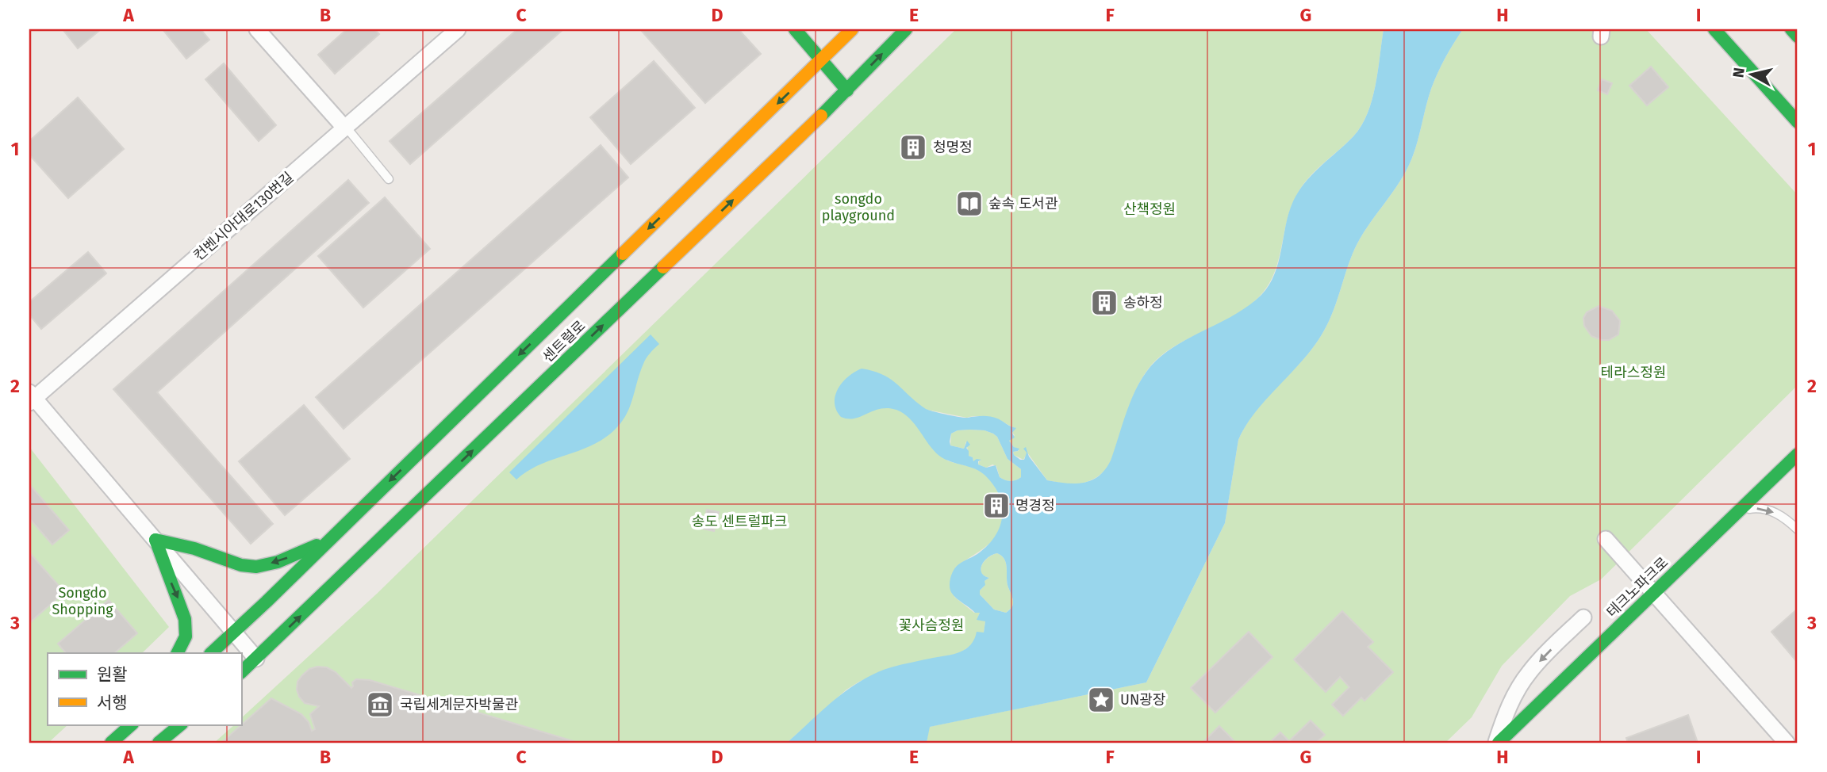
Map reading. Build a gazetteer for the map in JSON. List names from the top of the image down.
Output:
{
  "streets": {
    "main road": ["센트럴로", "테크노파크로"],
    "street": ["컨벤시아대로130번길"]
  },
  "parks": [
    "songdo playground",
    "산책정원",
    "테라스정원",
    "송도 센트럴파크",
    "Songdo Shopping",
    "꽃사슴정원"
  ],
  "places": {
    "building": ["청명정", "송하정", "명경정"],
    "library": ["숲속 도서관"],
    "place": ["UN광장"],
    "museum": ["국립세계문자박물관"]
  },
  "legend": ["원활", "서행"],
  "north": "left",
  "grid": {
    "columns": [
      "A",
      "B",
      "C",
      "D",
      "E",
      "F",
      "G",
      "H",
      "I"
    ],
    "rows": ["1", "2", "3"]
  }
}
